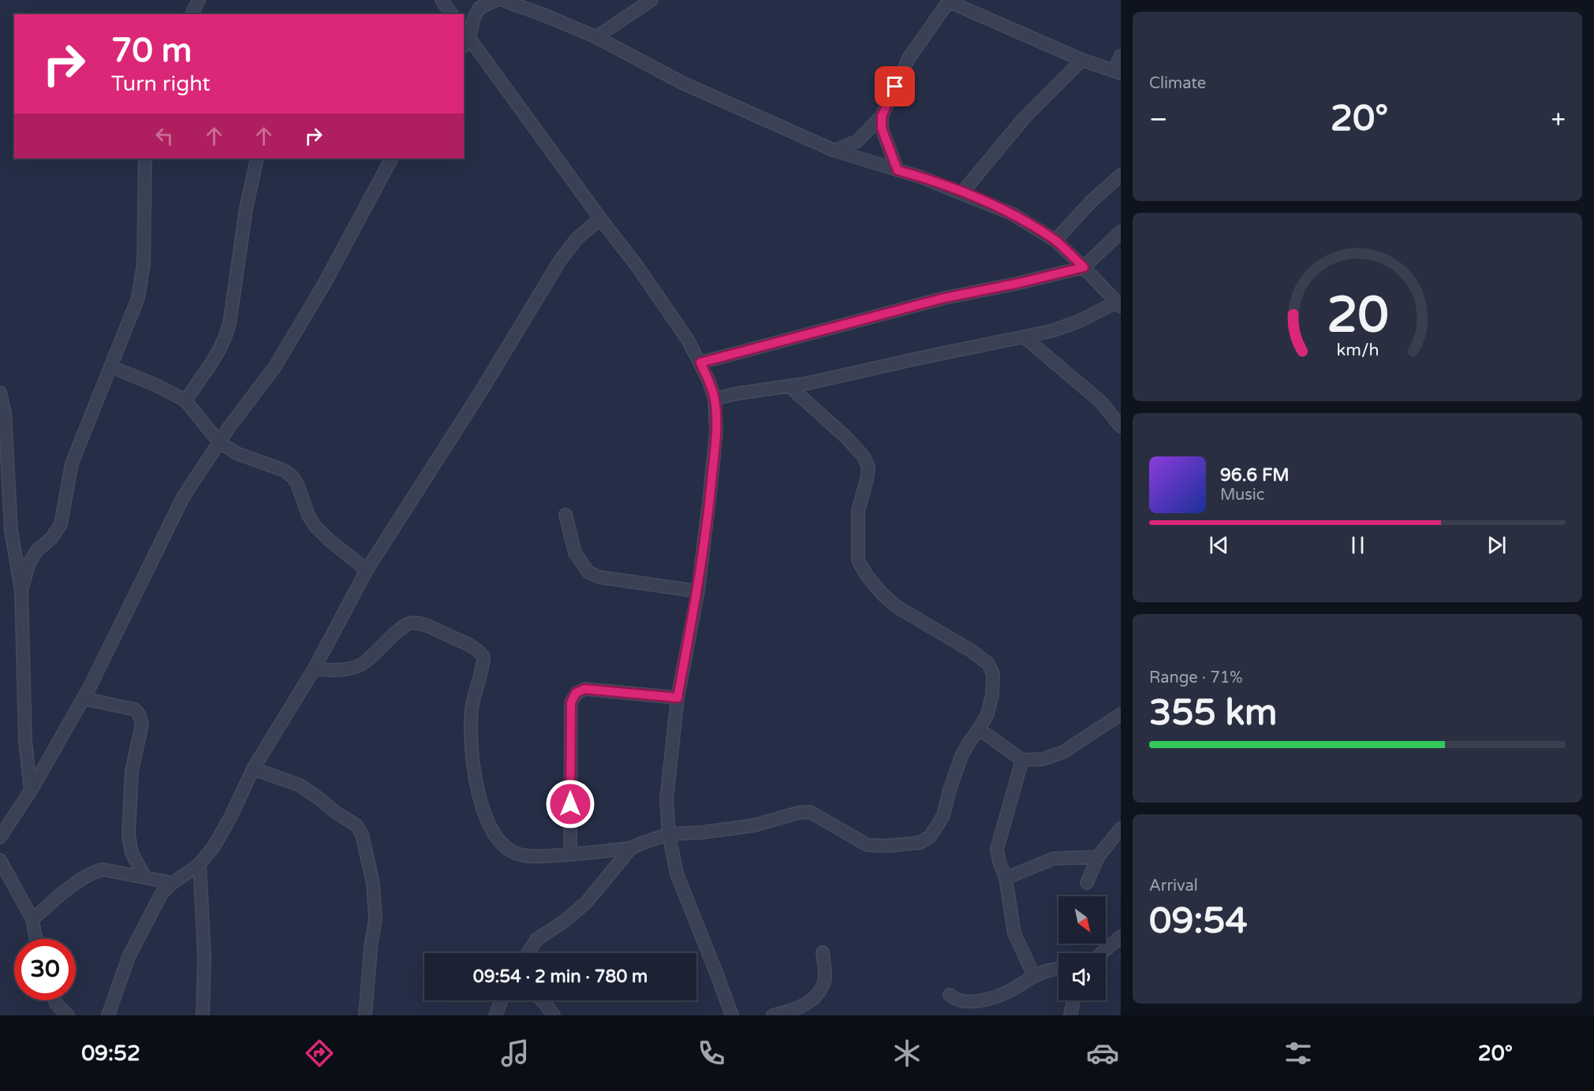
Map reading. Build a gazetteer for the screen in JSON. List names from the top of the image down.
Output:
{
  "north": "bottom right",
  "page": {
    "tile": [
      "Climate",
      ["Range · 71%", "355 km"],
      ["Arrival", "09:54"]
    ],
    "turn": ["70 m", "Turn right"],
    "heat": ["−", "20°", "+"],
    "song": ["96.6 FM", "Music"],
    "limit": "30",
    "trip": "09:54 · 2 min · 780 m",
    "tabs": ["09:52", "20°"],
    "gauge": ["20", "km/h"]
  }
}
